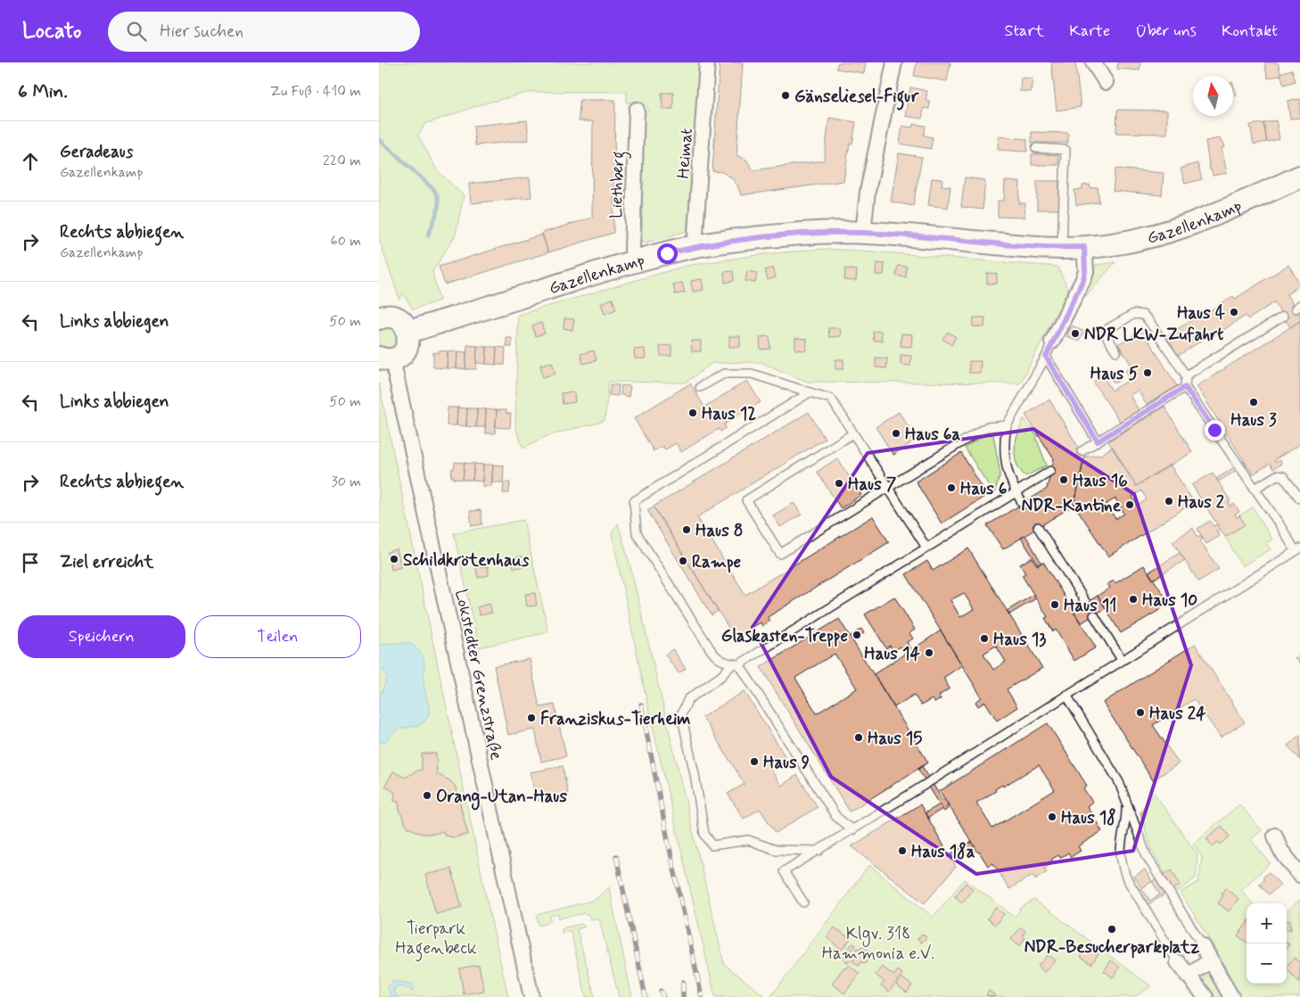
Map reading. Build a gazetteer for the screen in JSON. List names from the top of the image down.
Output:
{
  "streets": {
    "street": [
      "Heimat",
      "Liethberg",
      "Gazellenkamp",
      "Lokstedter Grenzstraße"
    ]
  },
  "crossings": [
    ["Heimat", "Gazellenkamp"],
    ["Liethberg", "Gazellenkamp"]
  ],
  "parks": ["Tierpark Hagenbeck", "Klgv. 318 Hammonia e.V."],
  "places": [
    "Gänseliesel-Figur",
    "Haus 4",
    "NDR LKW-Zufahrt",
    "Haus 5",
    "Haus 3",
    "Haus 12",
    "Haus 6a",
    "Haus 16",
    "Haus 7",
    "Haus 6",
    "Haus 2",
    "NDR-Kantine",
    "Haus 8",
    "Schildkrötenhaus",
    "Rampe",
    "Haus 10",
    "Haus 11",
    "Glaskasten-Treppe",
    "Haus 13",
    "Haus 14",
    "Haus 24",
    "Franziskus-Tierheim",
    "Haus 15",
    "Haus 9",
    "Orang-Utan-Haus",
    "Haus 18",
    "Haus 18a",
    "NDR-Besucherparkplatz"
  ],
  "north": "top",
  "page": {
    "header": "Locato",
    "search": "Hier suchen",
    "nav": [
      "Start",
      "Karte",
      "Über uns",
      "Kontakt"
    ],
    "heading": ["6 Min.", "Zu Fuß · 410 m"],
    "list": [
      ["Geradeaus", "Gazellenkamp", "220 m"],
      ["Rechts abbiegen", "Gazellenkamp", "60 m"],
      ["Links abbiegen", "50 m"],
      ["Links abbiegen", "50 m"],
      ["Rechts abbiegen", "30 m"],
      "Ziel erreicht"
    ],
    "buttons": ["Speichern", "Teilen"],
    "map_buttons": ["+", "−"]
  }
}
